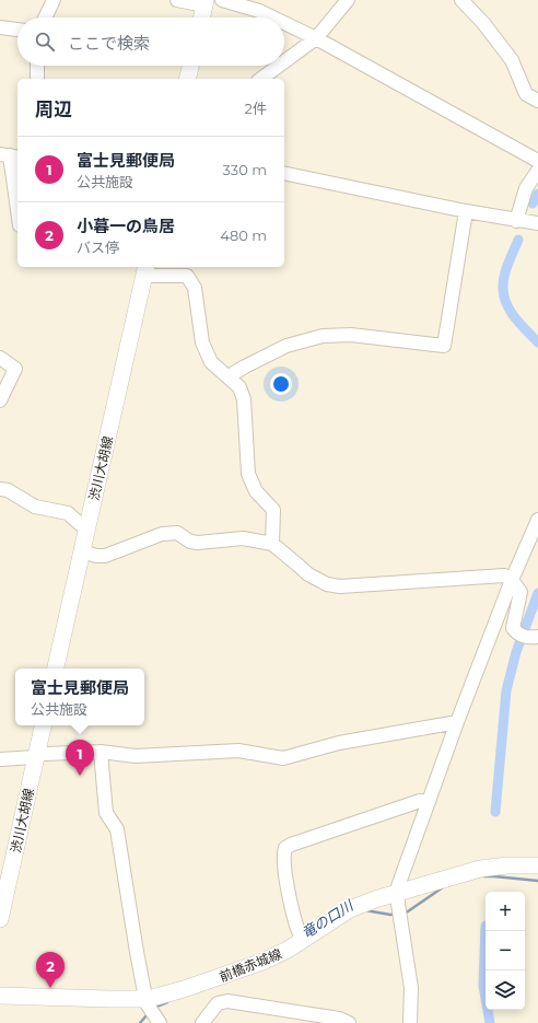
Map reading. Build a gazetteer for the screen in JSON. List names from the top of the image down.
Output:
{
  "streets": {
    "main road": ["渋川大胡線", "前橋赤城線"]
  },
  "water": ["竜の口川"],
  "page": {
    "search": "ここで検索",
    "heading": ["周辺", "2件"],
    "list": [
      {
        "mark": "1",
        "name": "富士見郵便局",
        "note": "公共施設",
        "value": "330 m"
      },
      {
        "mark": "2",
        "name": "小暮一の鳥居",
        "note": "バス停",
        "value": "480 m"
      }
    ],
    "popup": ["富士見郵便局", "公共施設"],
    "pins": ["1", "2"],
    "map_buttons": ["+", "−"]
  }
}
